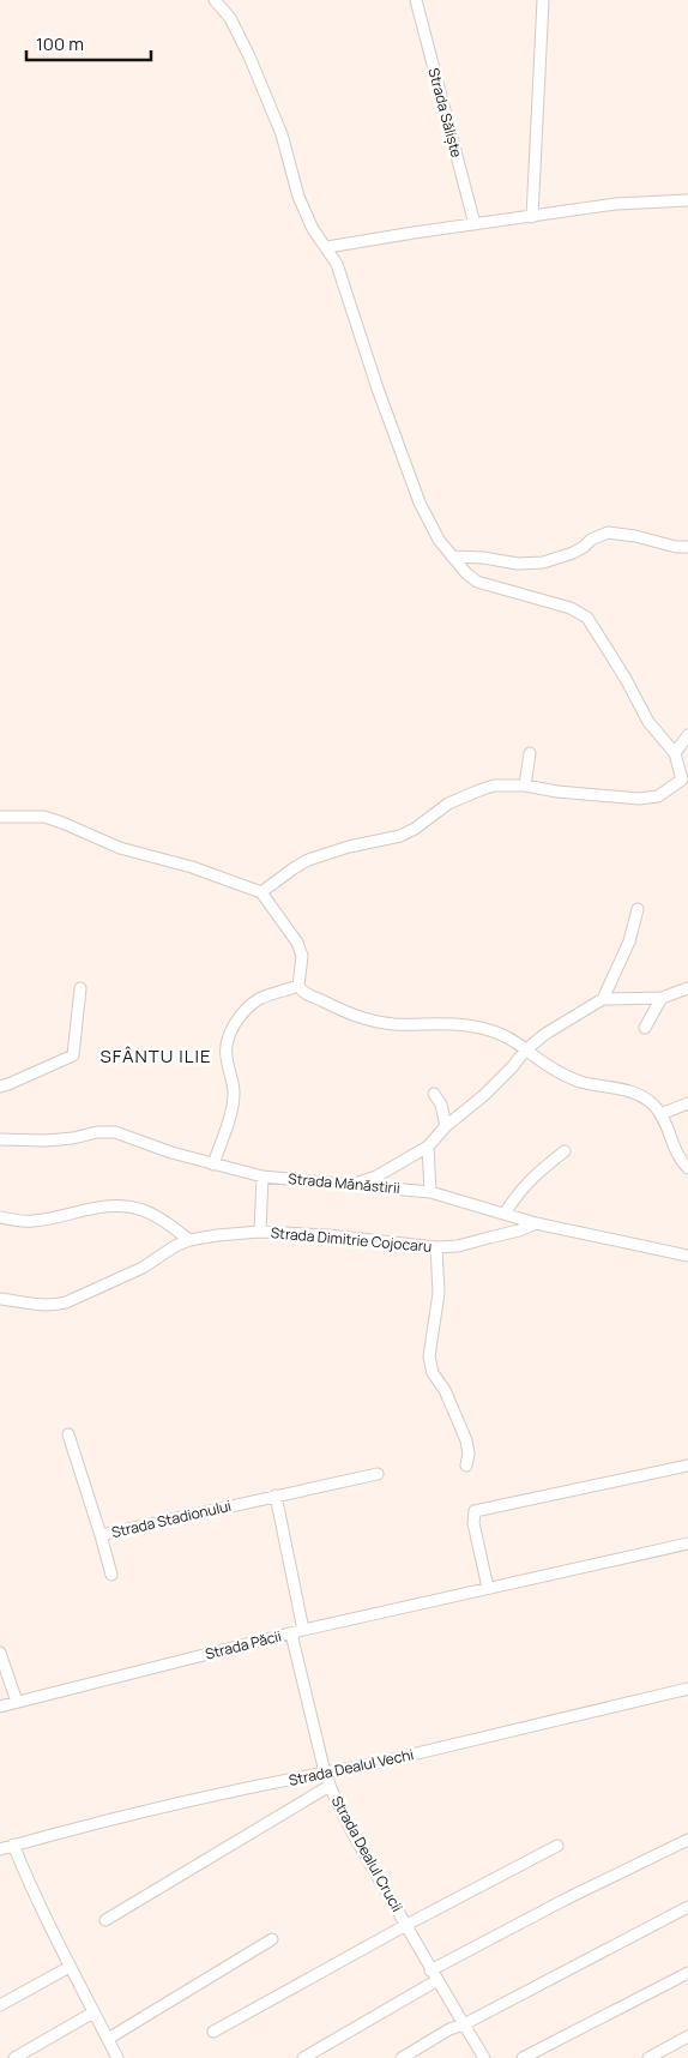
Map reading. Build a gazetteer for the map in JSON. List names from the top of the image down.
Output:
{
  "streets": {
    "street": [
      "Strada Săliște",
      "Strada Mănăstirii",
      "Strada Dimitrie Cojocaru",
      "Strada Stadionului",
      "Strada Păcii",
      "Strada Dealul Vechi",
      "Strada Dealul Crucii"
    ]
  },
  "crossings": [
    ["Strada Mănăstirii", "Strada Dimitrie Cojocaru"],
    ["Strada Păcii", "Strada Dealul Crucii"],
    ["Strada Dealul Vechi", "Strada Dealul Crucii"]
  ],
  "districts": ["SFÂNTU ILIE"],
  "scale_bar": "100 m"
}
